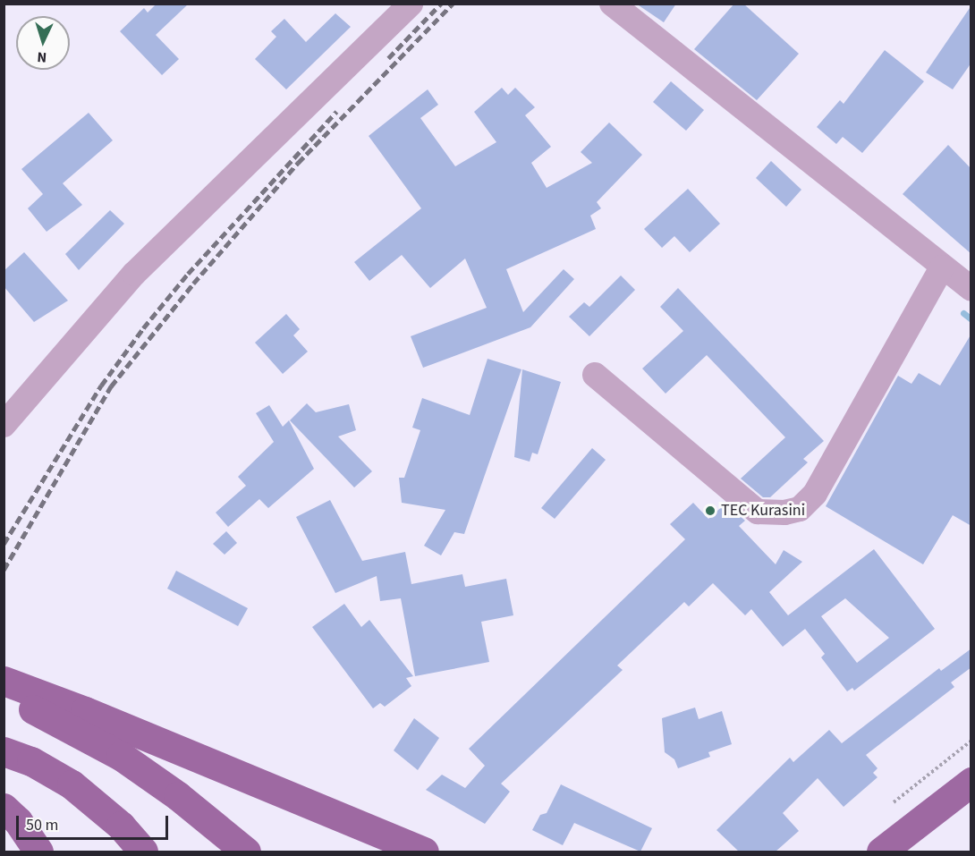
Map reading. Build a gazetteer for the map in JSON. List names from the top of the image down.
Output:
{
  "places": ["TEC Kurasini"],
  "scale_bar": "50 m",
  "north": "bottom"
}
